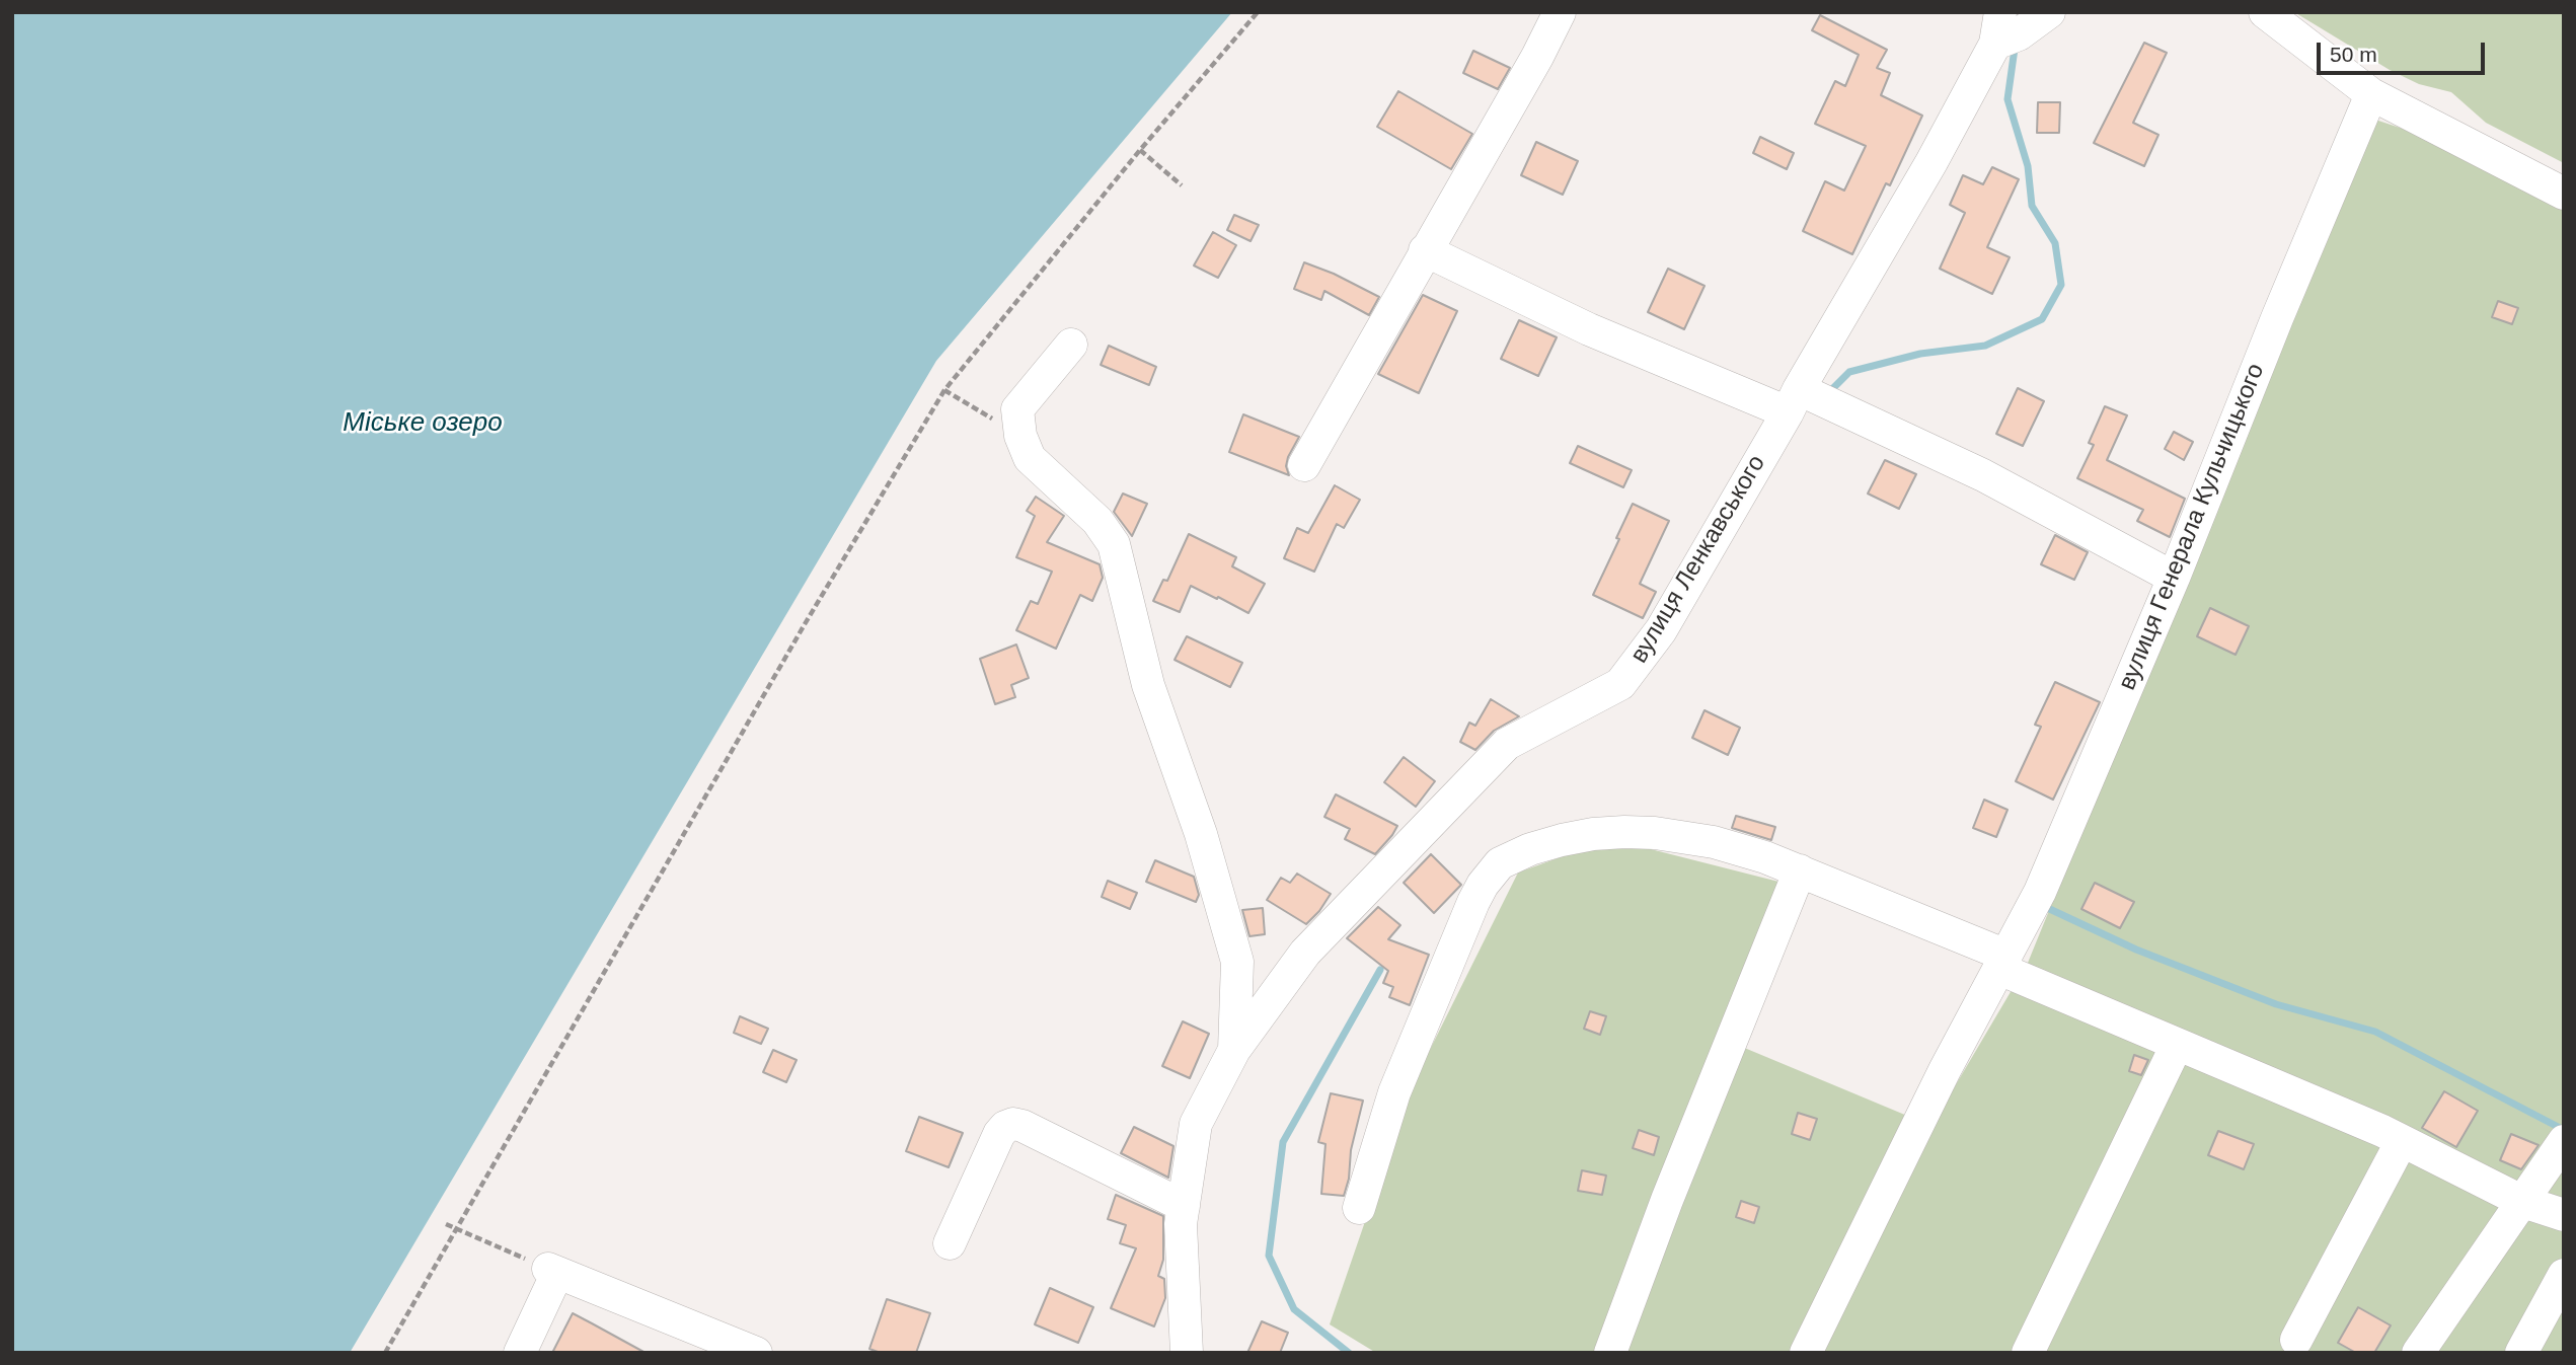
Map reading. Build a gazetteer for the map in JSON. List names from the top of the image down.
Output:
{
  "streets": {
    "street": ["вулиця Генерала Кульчицького", "вулиця Ленкавського"]
  },
  "water": ["Міське озеро"],
  "scale_bar": "50 m"
}
